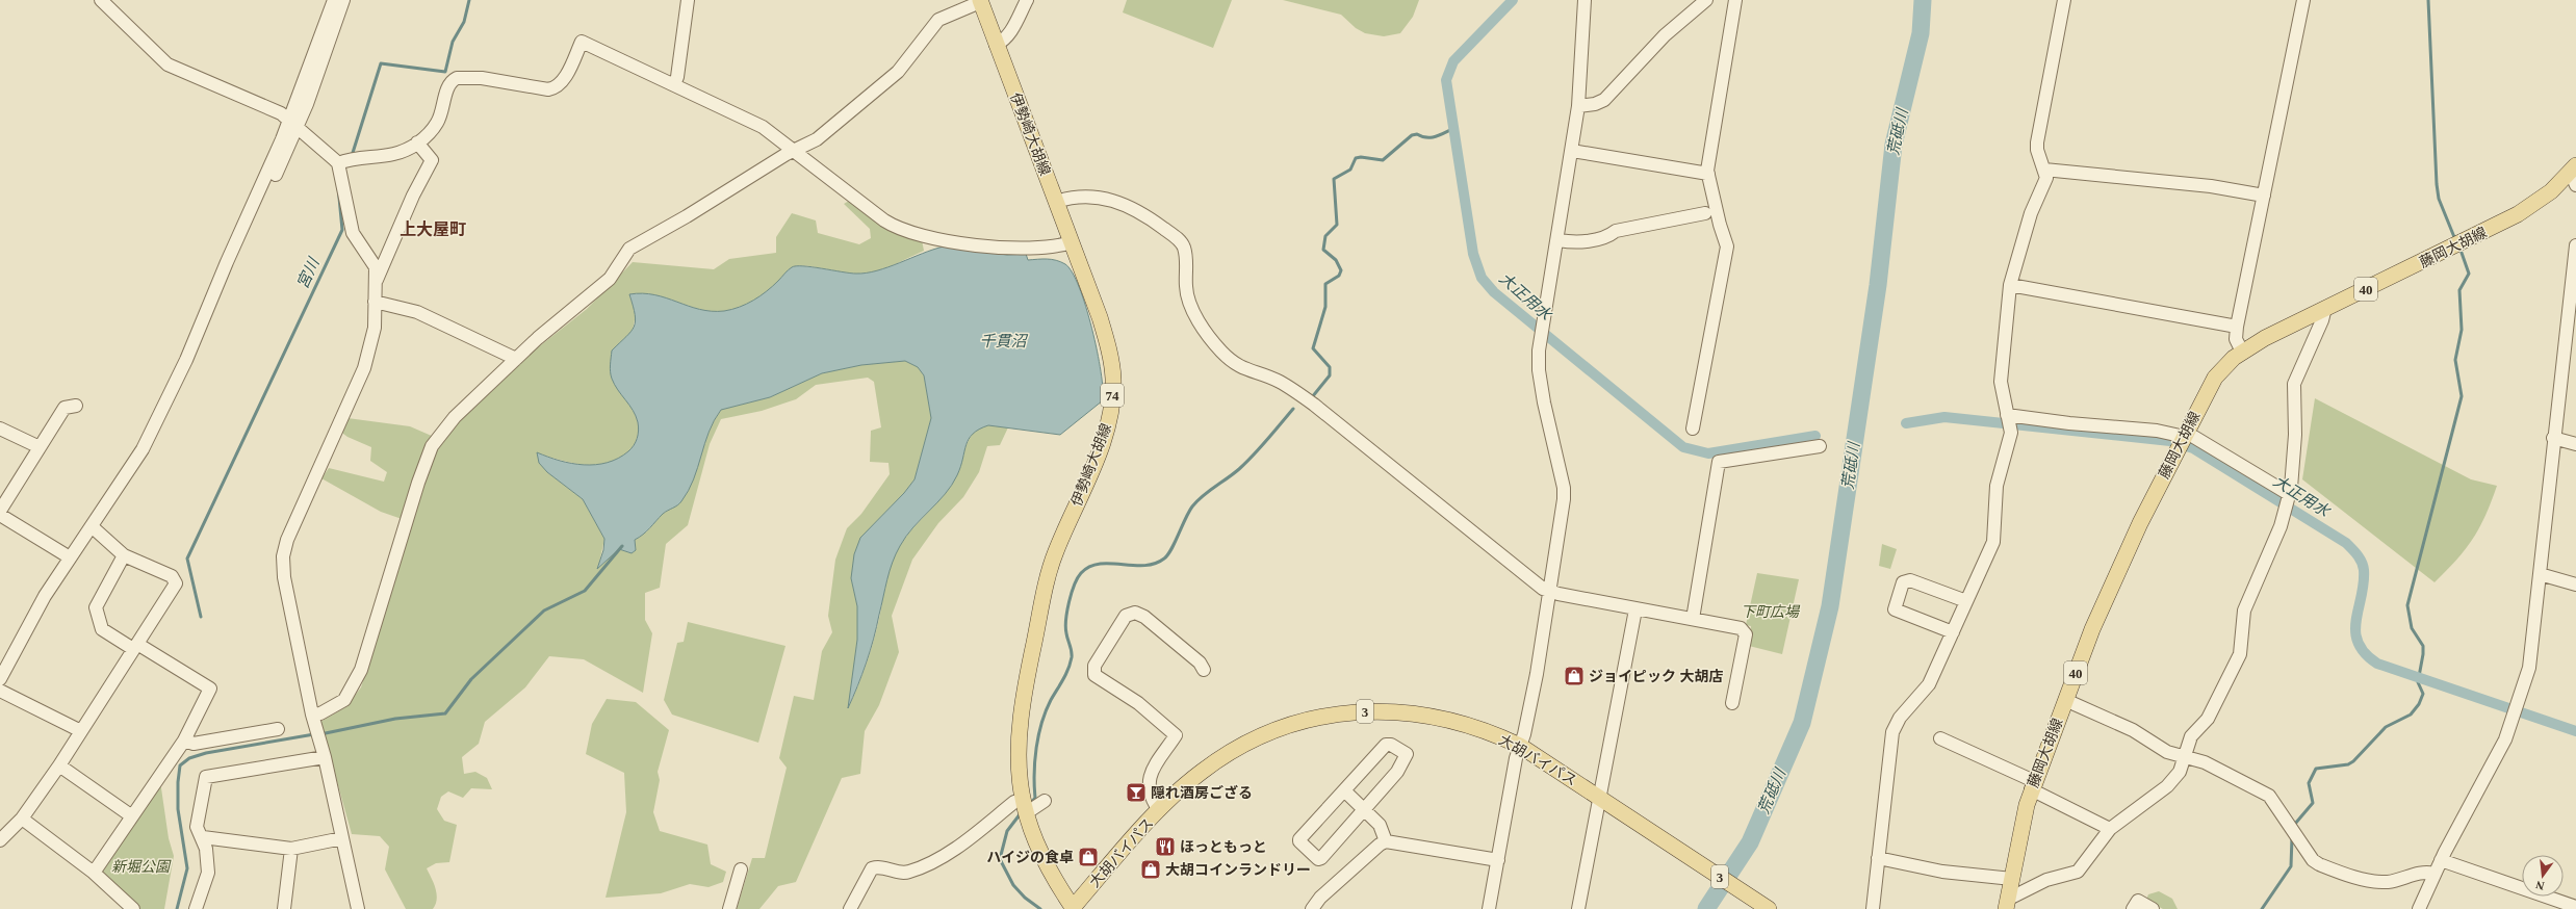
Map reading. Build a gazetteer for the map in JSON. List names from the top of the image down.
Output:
{
  "streets": {
    "main road": [
      "伊勢崎大胡線",
      "藤岡大胡線",
      "40",
      "74",
      "3",
      "大胡バイパス"
    ]
  },
  "crossings": [
    ["伊勢崎大胡線", "大胡バイパス"]
  ],
  "districts": ["上大屋町"],
  "water": [
    "荒砥川",
    "宮川",
    "大正用水",
    "千貫沼"
  ],
  "parks": ["下町広場", "新堀公園"],
  "places": {
    "shop": ["ジョイピック 大胡店", "ハイジの食卓", "大胡コインランドリー"],
    "bar": ["隠れ酒房ござる"],
    "restaurant": ["ほっともっと"]
  },
  "north": "bottom"
}
